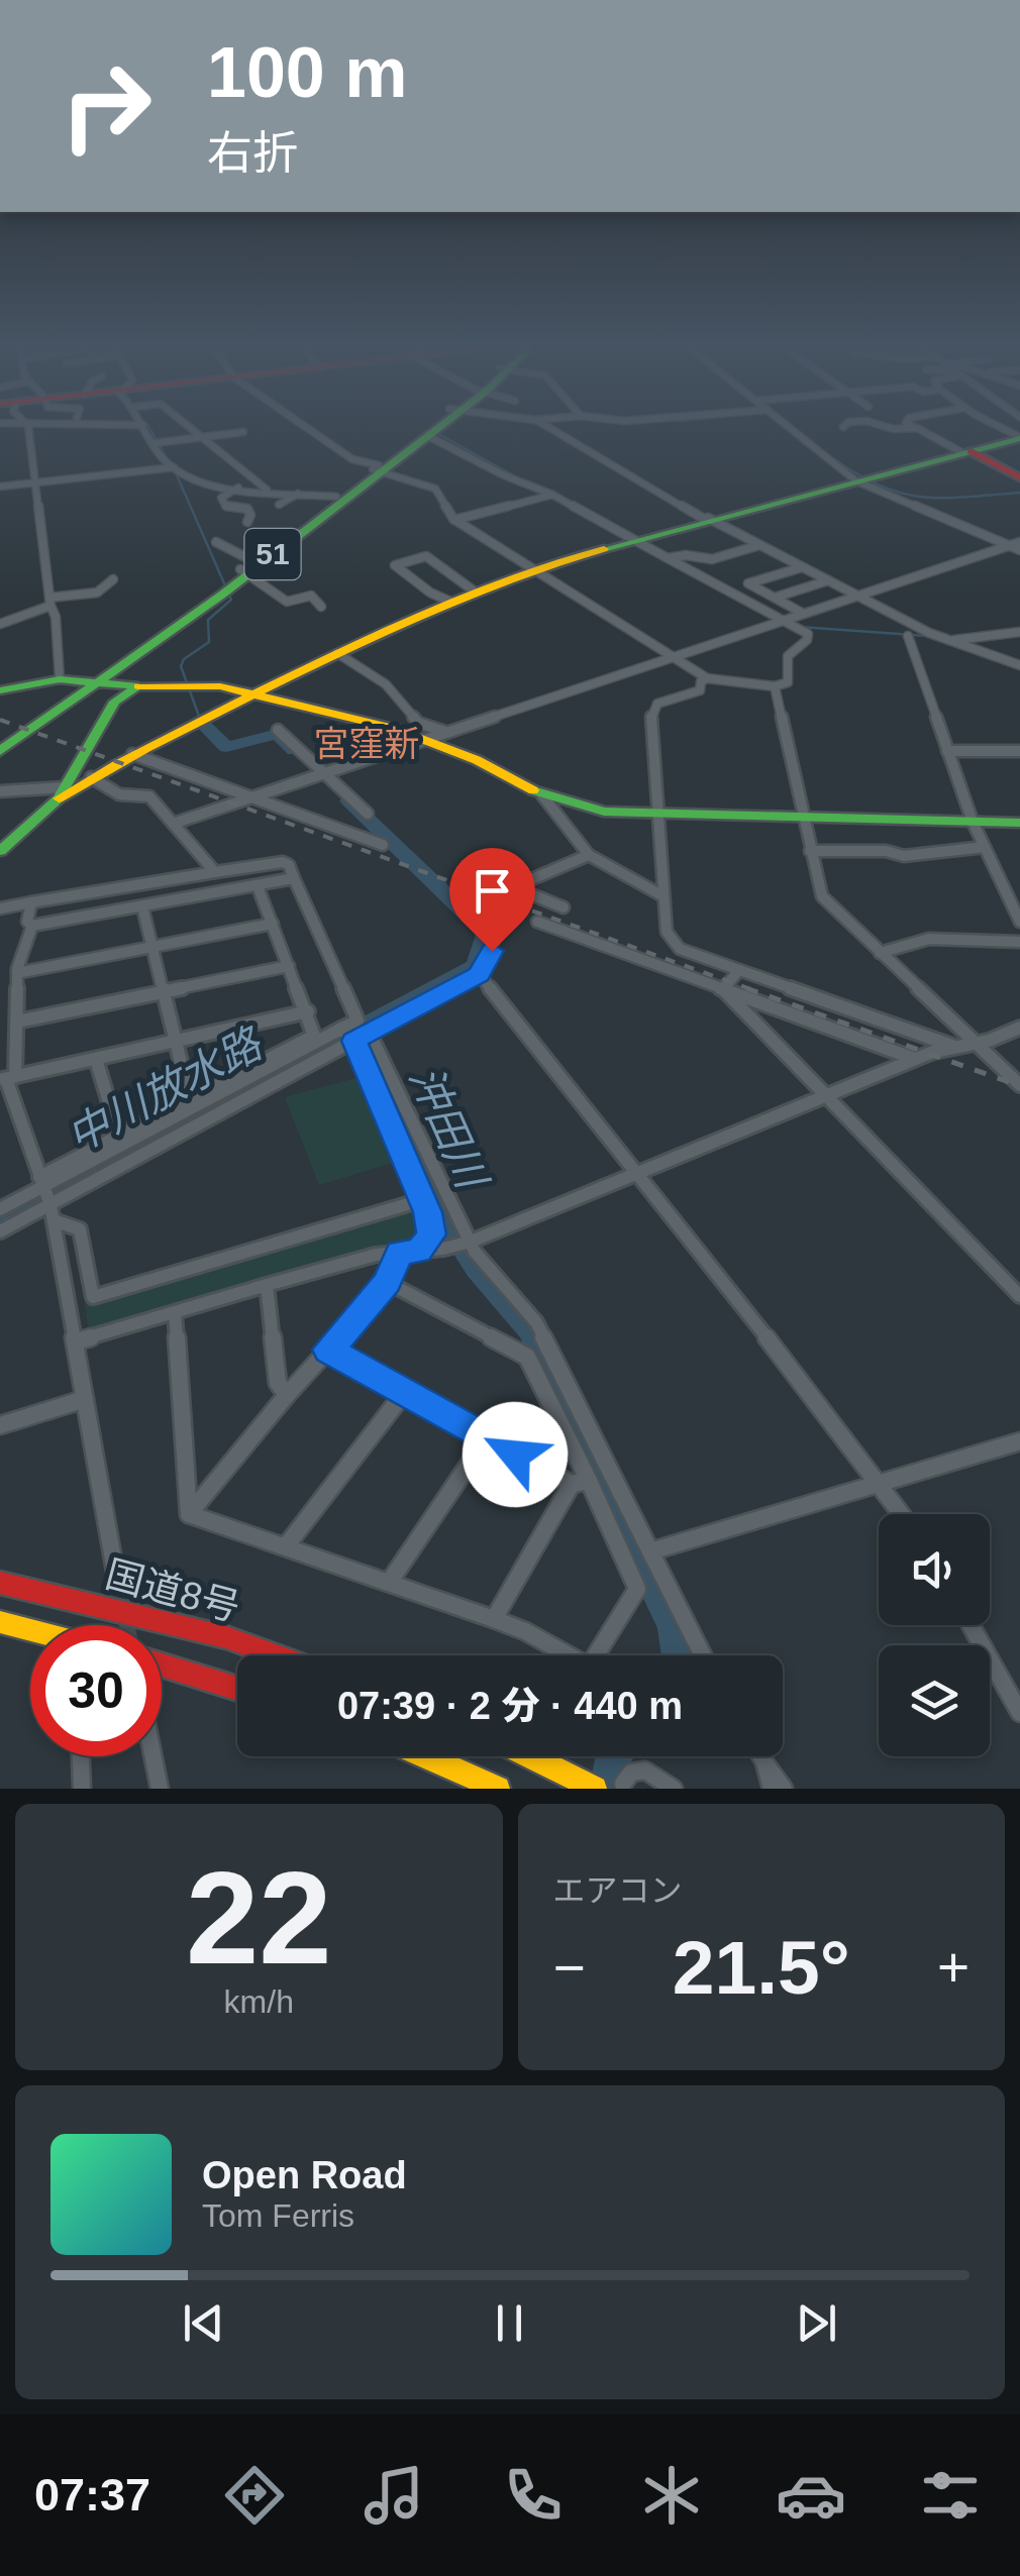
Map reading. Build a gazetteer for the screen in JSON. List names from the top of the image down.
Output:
{
  "streets": {
    "main road": ["51", "国道8号"]
  },
  "districts": ["宮窪新"],
  "water": ["中川放水路", "沖田川"],
  "page": {
    "turn": ["100 m", "右折"],
    "limit": "30",
    "trip": "07:39 · 2 分 · 440 m",
    "tile": [
      ["22", "km/h"],
      "エアコン"
    ],
    "heat": ["−", "21.5°", "+"],
    "song": ["Open Road", "Tom Ferris"],
    "tabs": "07:37"
  }
}
